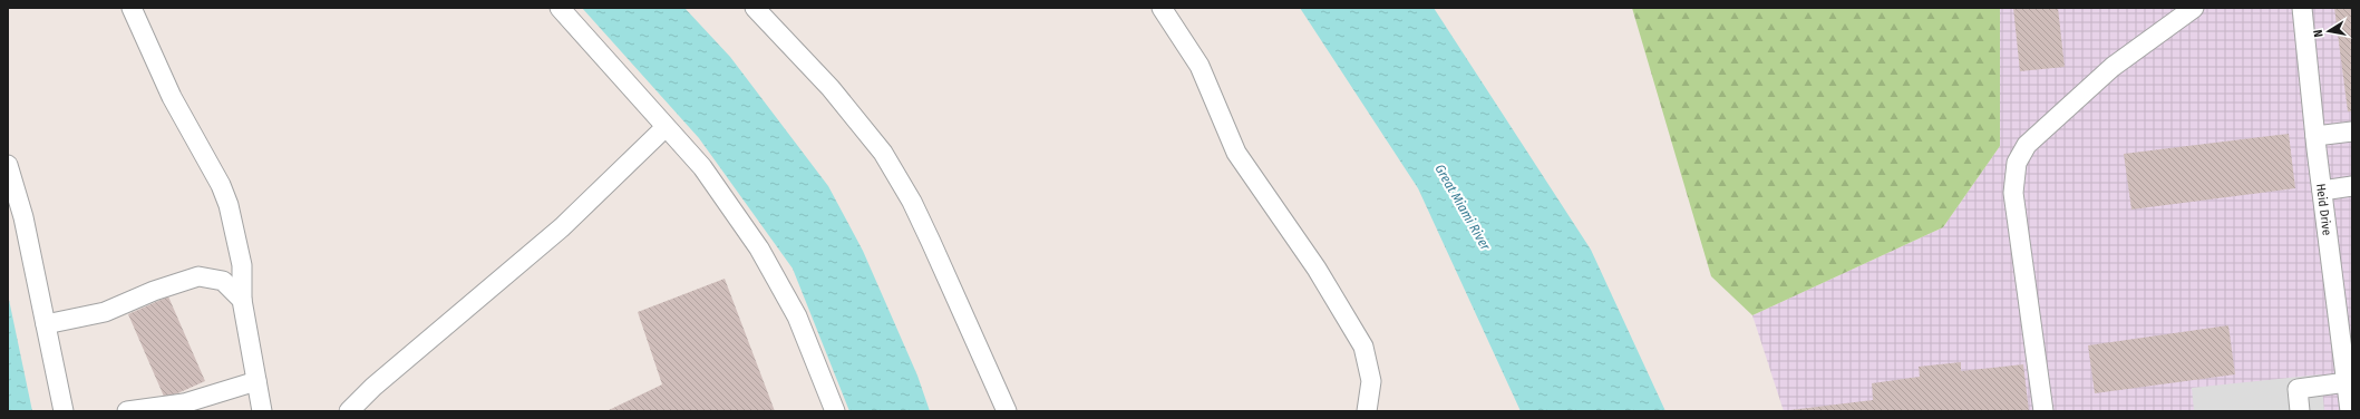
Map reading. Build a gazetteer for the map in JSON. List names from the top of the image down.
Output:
{
  "streets": {
    "street": ["Heid Drive"]
  },
  "water": ["Great Miami River"],
  "north": "left"
}
